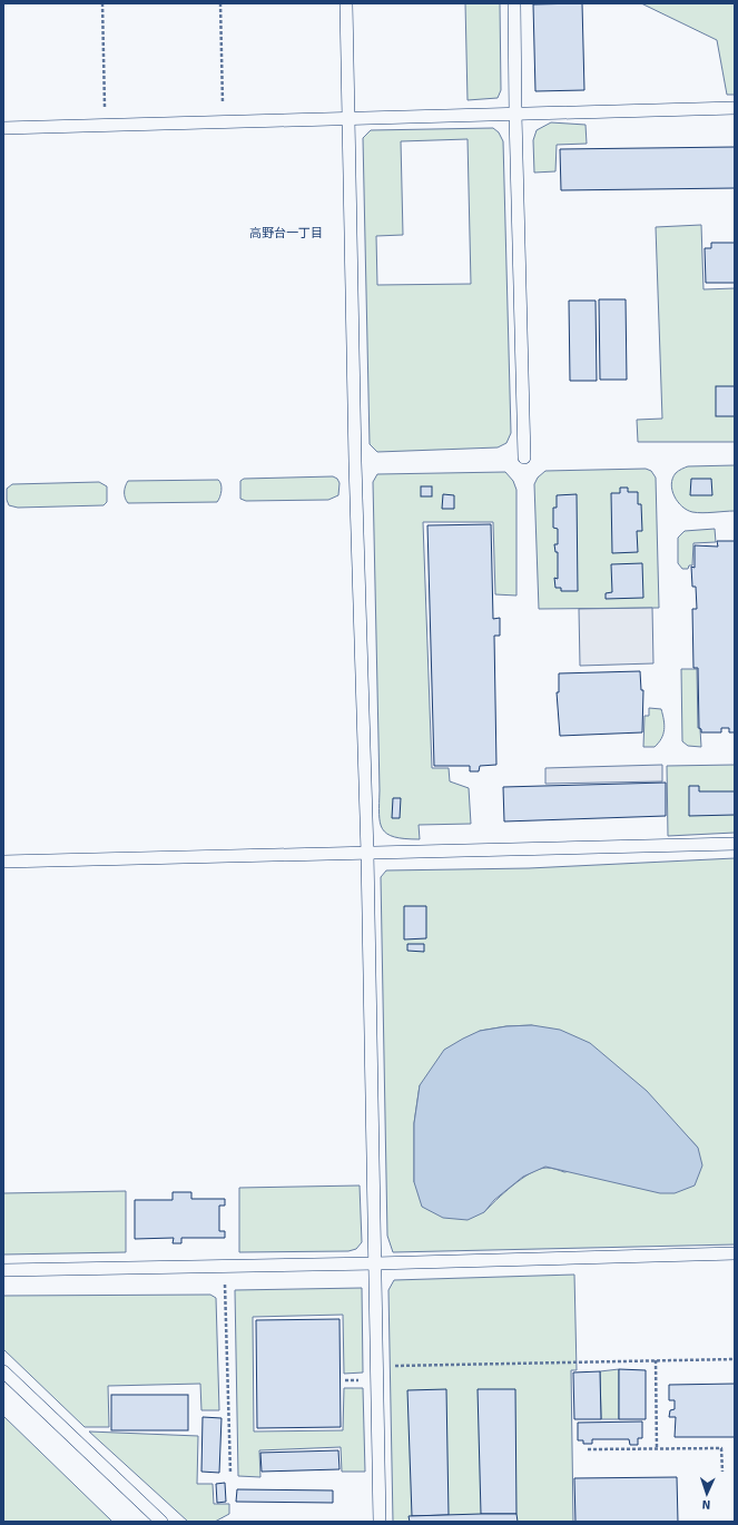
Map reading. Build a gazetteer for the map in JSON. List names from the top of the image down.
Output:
{
  "districts": ["高野台一丁目"],
  "north": "bottom"
}
